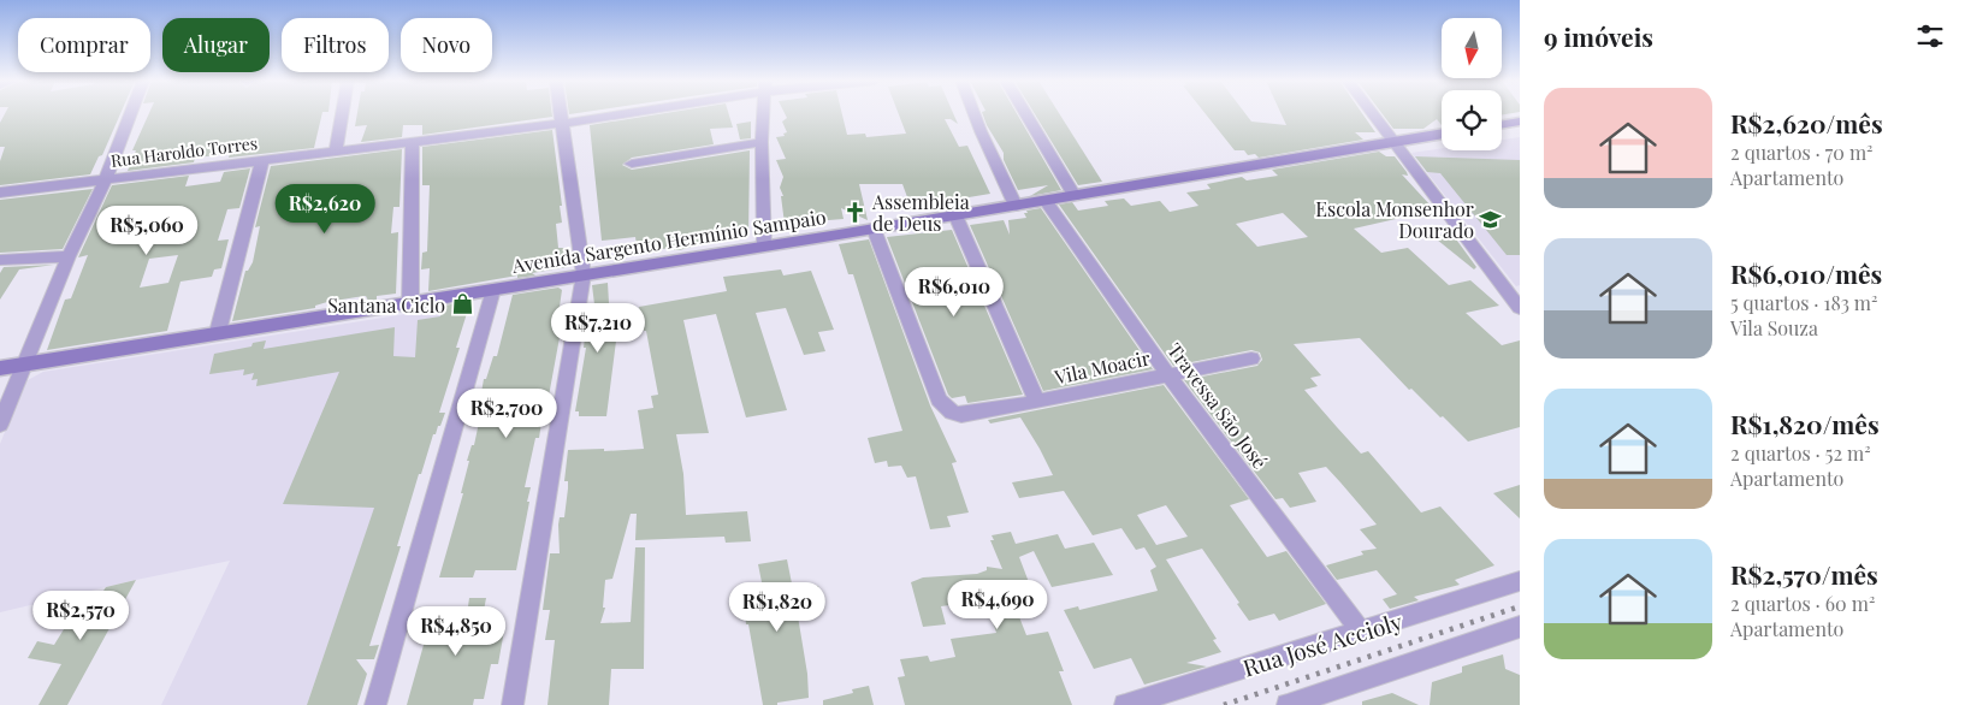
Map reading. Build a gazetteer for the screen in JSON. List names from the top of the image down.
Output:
{
  "streets": {
    "main road": ["Avenida Sargento Hermínio Sampaio"],
    "street": [
      "Rua Haroldo Torres",
      "Vila Moacir",
      "Travessa São José",
      "Rua José Accioly"
    ]
  },
  "crossings": [
    ["Avenida Sargento Hermínio Sampaio", "Vila Moacir"],
    ["Avenida Sargento Hermínio Sampaio", "Travessa São José"],
    ["Vila Moacir", "Travessa São José"],
    ["Travessa São José", "Rua José Accioly"]
  ],
  "places": {
    "church": ["Assembleia de Deus"],
    "school or university": ["Escola Monsenhor Dourado"],
    "shop": ["Santana Ciclo"]
  },
  "north": "bottom",
  "page": {
    "heading": "9 imóveis",
    "chip": [
      "Comprar",
      "Alugar",
      "Filtros",
      "Novo"
    ],
    "list": [
      {
        "name": "R$2,620/mês",
        "note": "2 quartos · 70 m² · Apartamento"
      },
      {
        "name": "R$6,010/mês",
        "note": "5 quartos · 183 m² · Vila Souza"
      },
      {
        "name": "R$1,820/mês",
        "note": "2 quartos · 52 m² · Apartamento"
      },
      {
        "name": "R$2,570/mês",
        "note": "2 quartos · 60 m² · Apartamento"
      }
    ],
    "price": [
      "R$2,620",
      "R$5,060",
      "R$6,010",
      "R$7,210",
      "R$2,700",
      "R$4,690",
      "R$1,820",
      "R$2,570",
      "R$4,850"
    ]
  }
}
